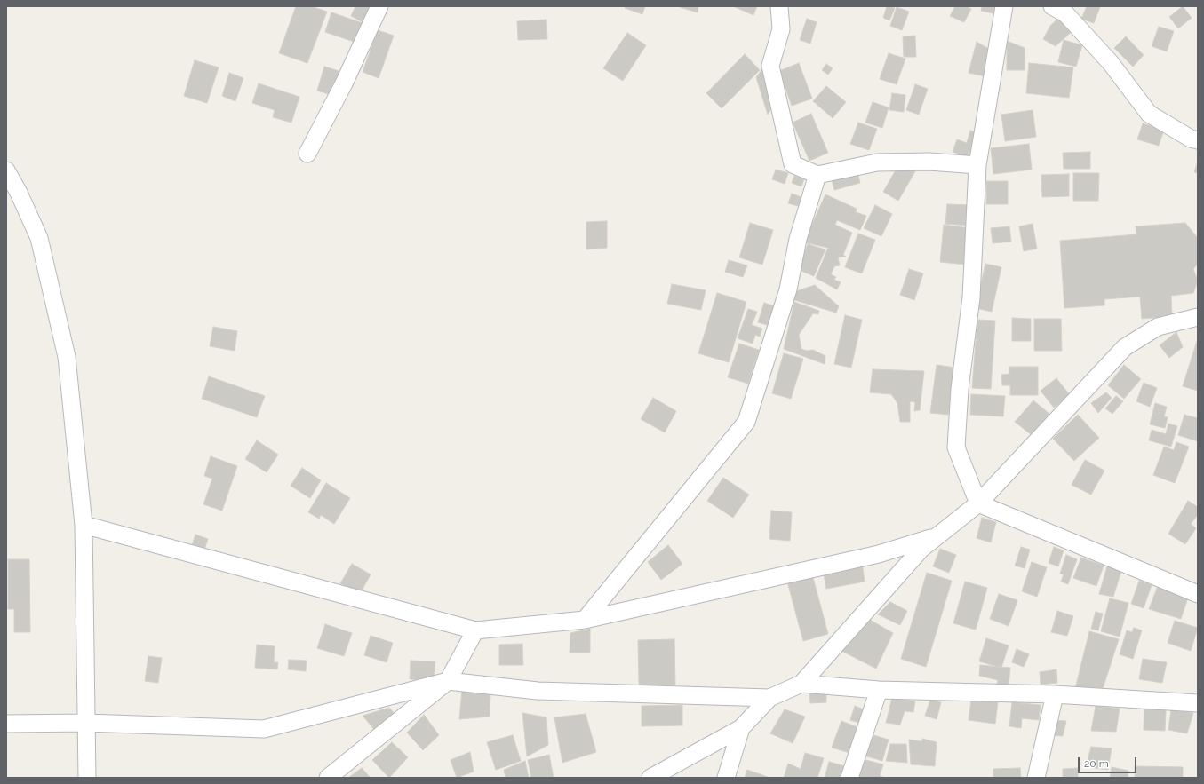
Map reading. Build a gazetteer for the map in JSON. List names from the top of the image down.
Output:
{
  "scale_bar": "20 m"
}
